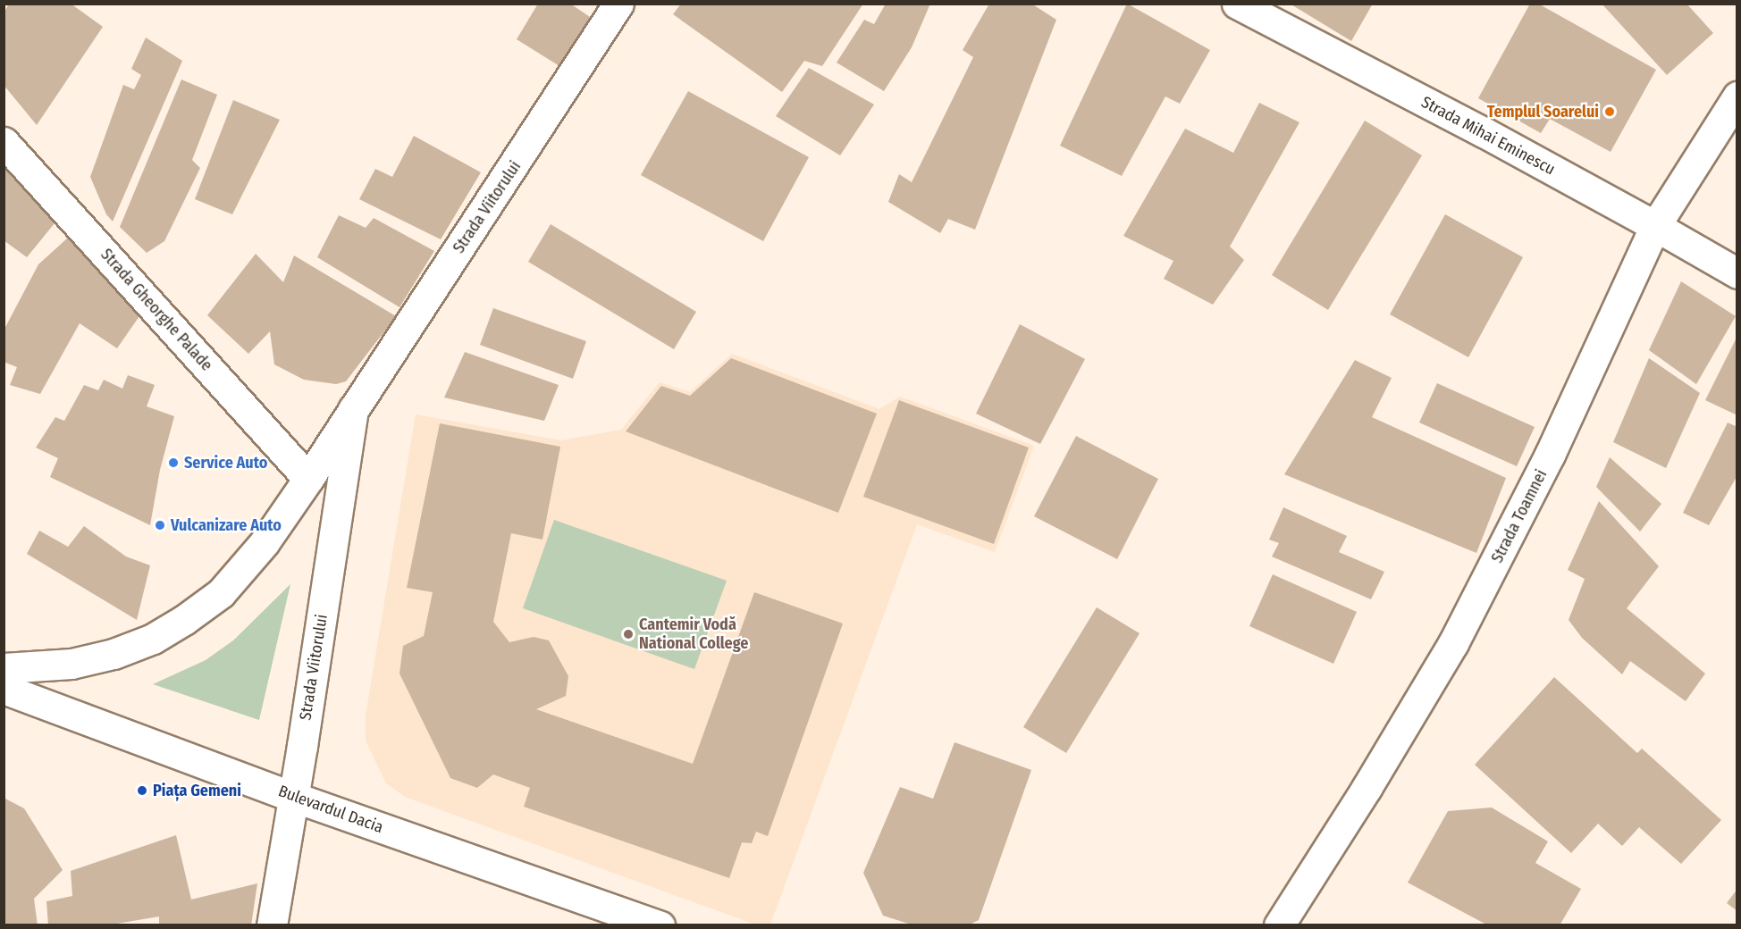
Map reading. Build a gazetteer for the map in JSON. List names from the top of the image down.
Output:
{
  "streets": {
    "street": [
      "Strada Mihai Eminescu",
      "Strada Viitorului",
      "Strada Gheorghe Palade",
      "Strada Toamnei",
      "Bulevardul Dacia"
    ]
  },
  "crossings": [
    ["Strada Mihai Eminescu", "Strada Toamnei"],
    ["Strada Viitorului", "Strada Gheorghe Palade"],
    ["Strada Viitorului", "Bulevardul Dacia"]
  ],
  "places": [
    "Templul Soarelui",
    "Service Auto",
    "Vulcanizare Auto",
    "Cantemir Vodă National College",
    "Piața Gemeni"
  ]
}
